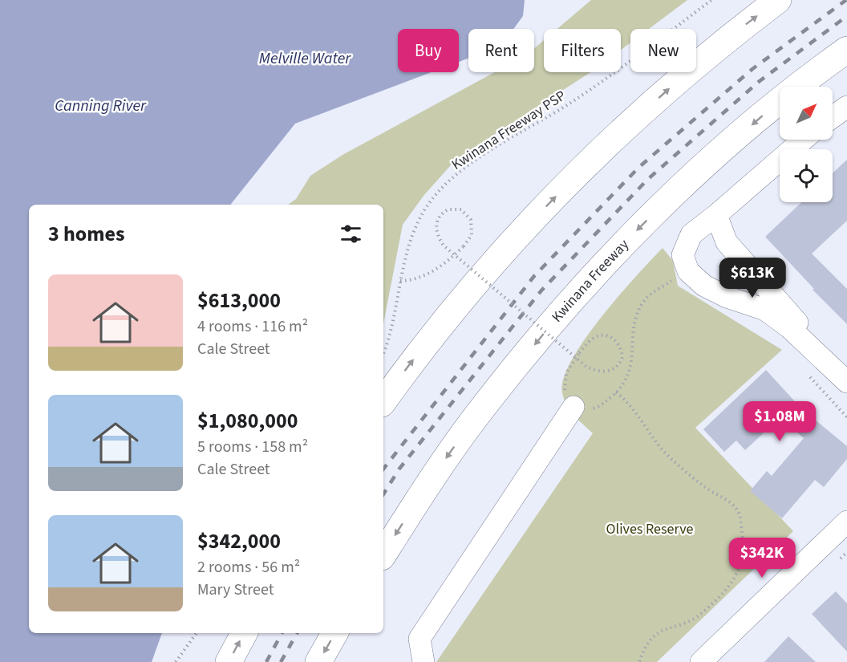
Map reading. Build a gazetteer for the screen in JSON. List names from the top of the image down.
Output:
{
  "streets": {
    "highway": ["Kwinana Freeway"],
    "path": ["Kwinana Freeway PSP"]
  },
  "water": ["Melville Water", "Canning River"],
  "parks": ["Olives Reserve"],
  "north": "top right",
  "page": {
    "chip": [
      "Buy",
      "Rent",
      "Filters",
      "New"
    ],
    "heading": "3 homes",
    "price": ["$613K", "$1.08M", "$342K"],
    "list": [
      {
        "name": "$613,000",
        "note": "4 rooms · 116 m² · Cale Street"
      },
      {
        "name": "$1,080,000",
        "note": "5 rooms · 158 m² · Cale Street"
      },
      {
        "name": "$342,000",
        "note": "2 rooms · 56 m² · Mary Street"
      }
    ]
  }
}
